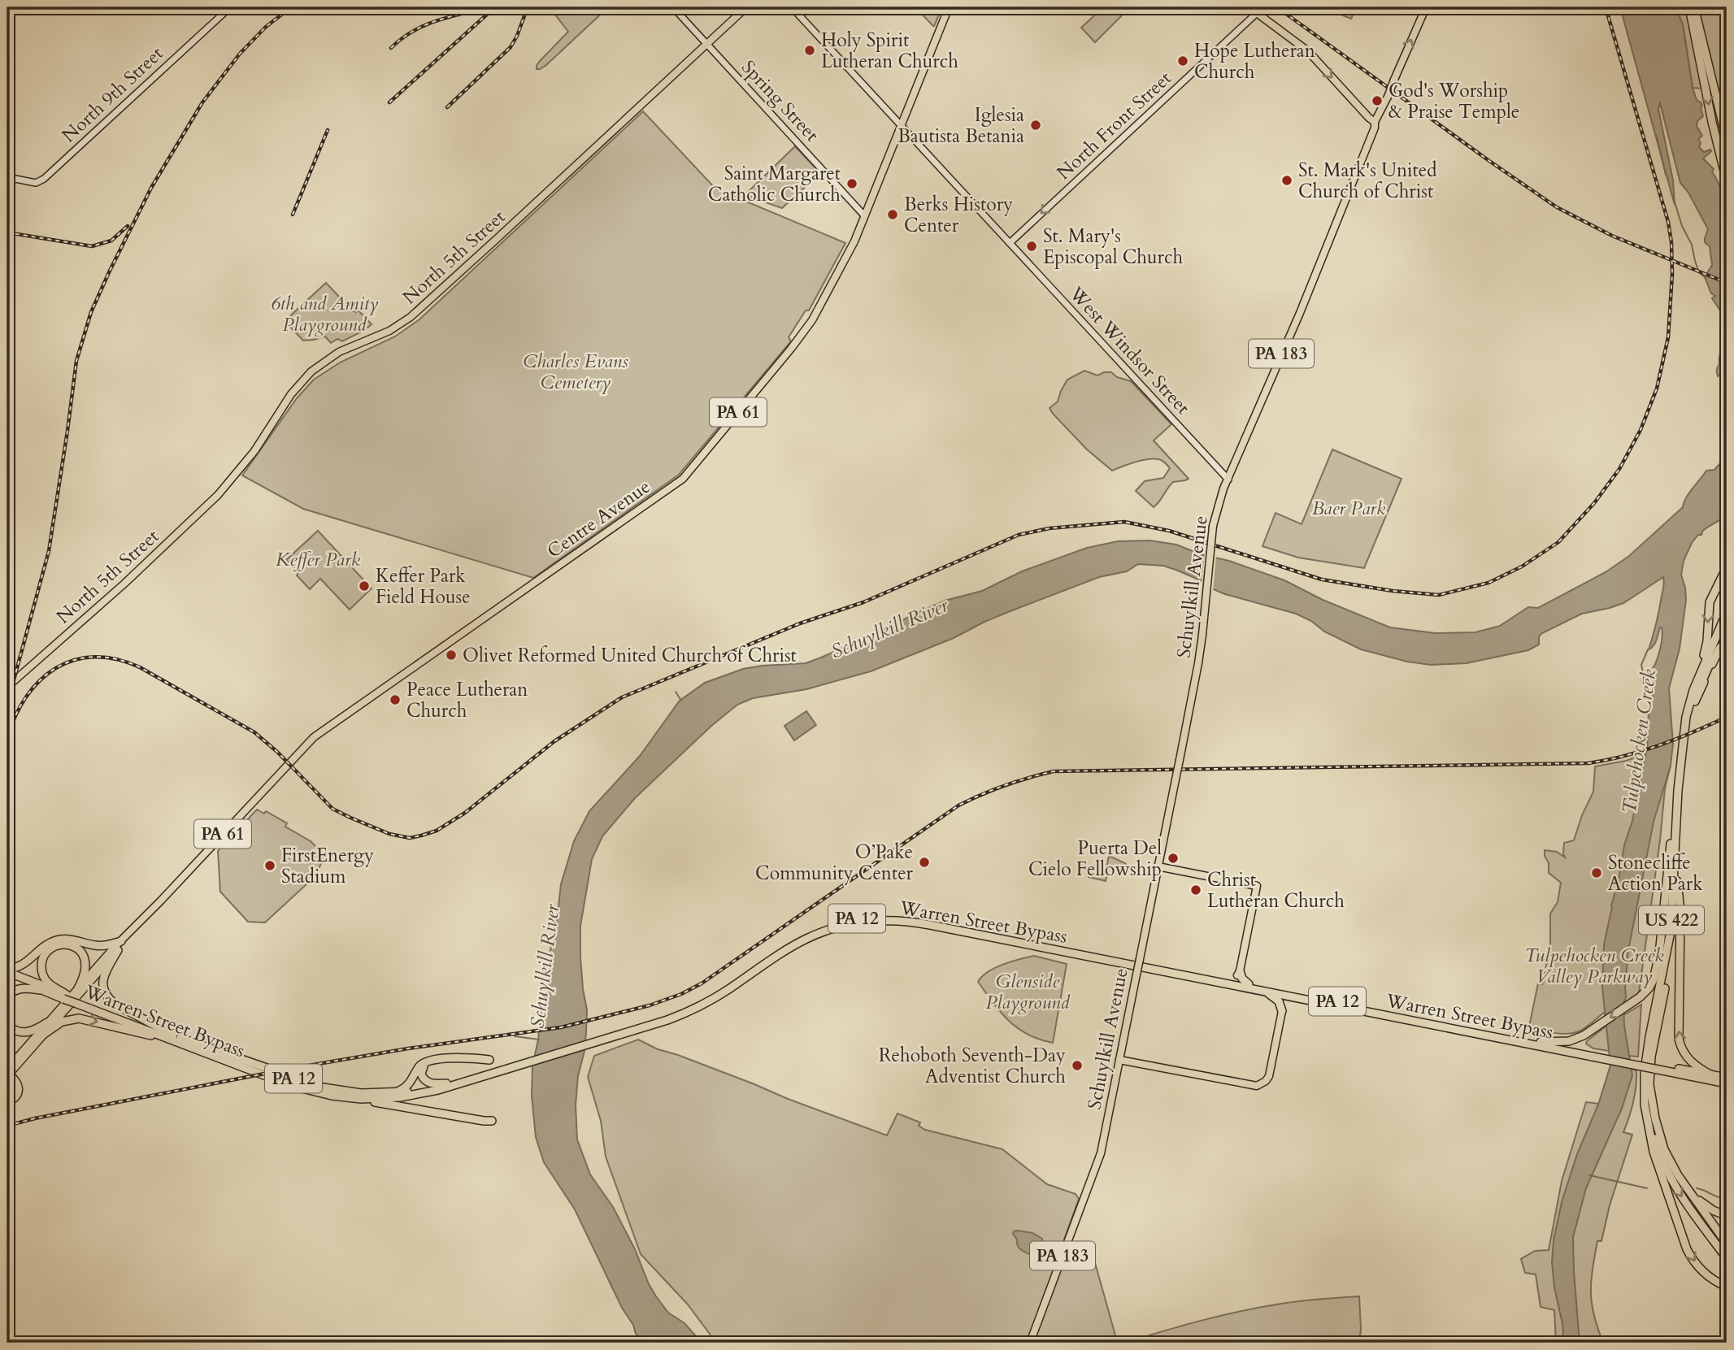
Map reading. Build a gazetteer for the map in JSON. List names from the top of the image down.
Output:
{
  "streets": {
    "highway": ["PA 12", "US 422", "Warren Street Bypass"],
    "main road": [
      "North 9th Street",
      "Spring Street",
      "North Front Street",
      "North 5th Street",
      "West Windsor Street",
      "PA 183",
      "PA 61",
      "Centre Avenue",
      "Schuylkill Avenue"
    ]
  },
  "crossings": [
    ["Spring Street", "North 5th Street"],
    ["Spring Street", "Centre Avenue"],
    ["North Front Street", "West Windsor Street"],
    ["West Windsor Street", "Centre Avenue"],
    ["West Windsor Street", "Schuylkill Avenue"],
    ["US 422", "Warren Street Bypass"]
  ],
  "one_way": ["North Front Street"],
  "water": ["Schuylkill River", "Tulpehocken Creek"],
  "parks": [
    "6th and Amity Playground",
    "Charles Evans Cemetery",
    "Baer Park",
    "Keffer Park",
    "Tulpehocken Creek Valley Parkway",
    "Glenside Playground"
  ],
  "places": [
    "Holy Spirit Lutheran Church",
    "Hope Lutheran Church",
    "God's Worship & Praise Temple",
    "Iglesia Bautista Betania",
    "St. Mark's United Church of Christ",
    "Saint Margaret Catholic Church",
    "Berks History Center",
    "St. Mary's Episcopal Church",
    "Keffer Park Field House",
    "Olivet Reformed United Church of Christ",
    "Peace Lutheran Church",
    "Puerta Del Cielo Fellowship",
    "O’Pake Community Center",
    "FirstEnergy Stadium",
    "Stonecliffe Action Park",
    "Christ Lutheran Church",
    "Rehoboth Seventh-Day Adventist Church"
  ]
}
